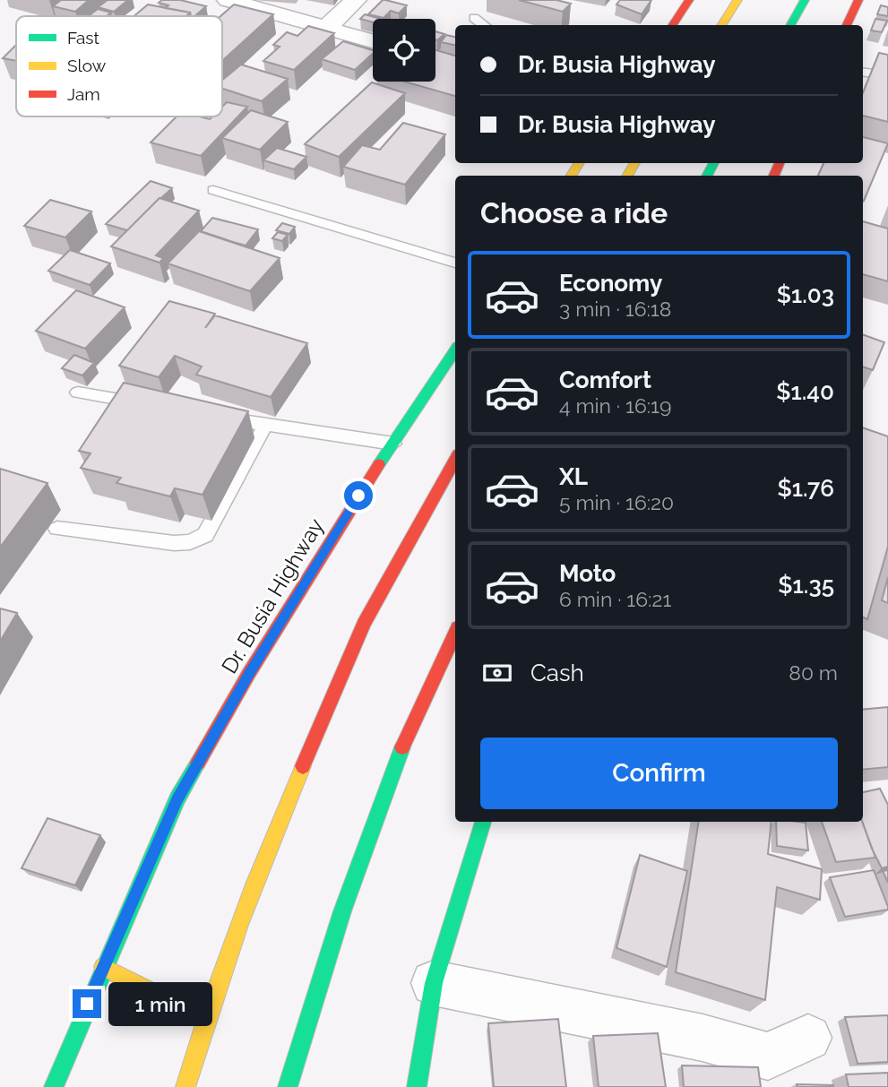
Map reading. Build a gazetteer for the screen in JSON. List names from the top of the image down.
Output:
{
  "streets": {
    "main road": ["Dr. Busia Highway"]
  },
  "legend": ["Fast", "Slow", "Jam"],
  "page": {
    "banner": ["Dr. Busia Highway", "Dr. Busia Highway"],
    "heading": "Choose a ride",
    "list": [
      {
        "name": "Economy",
        "note": "3 min · 16:18",
        "value": "$1.03"
      },
      {
        "name": "Comfort",
        "note": "4 min · 16:19",
        "value": "$1.40"
      },
      {
        "name": "XL",
        "note": "5 min · 16:20",
        "value": "$1.76"
      },
      {
        "name": "Moto",
        "note": "6 min · 16:21",
        "value": "$1.35"
      }
    ],
    "pay": ["Cash", "80 m"],
    "buttons": "Confirm",
    "bubble": "1 min"
  }
}
